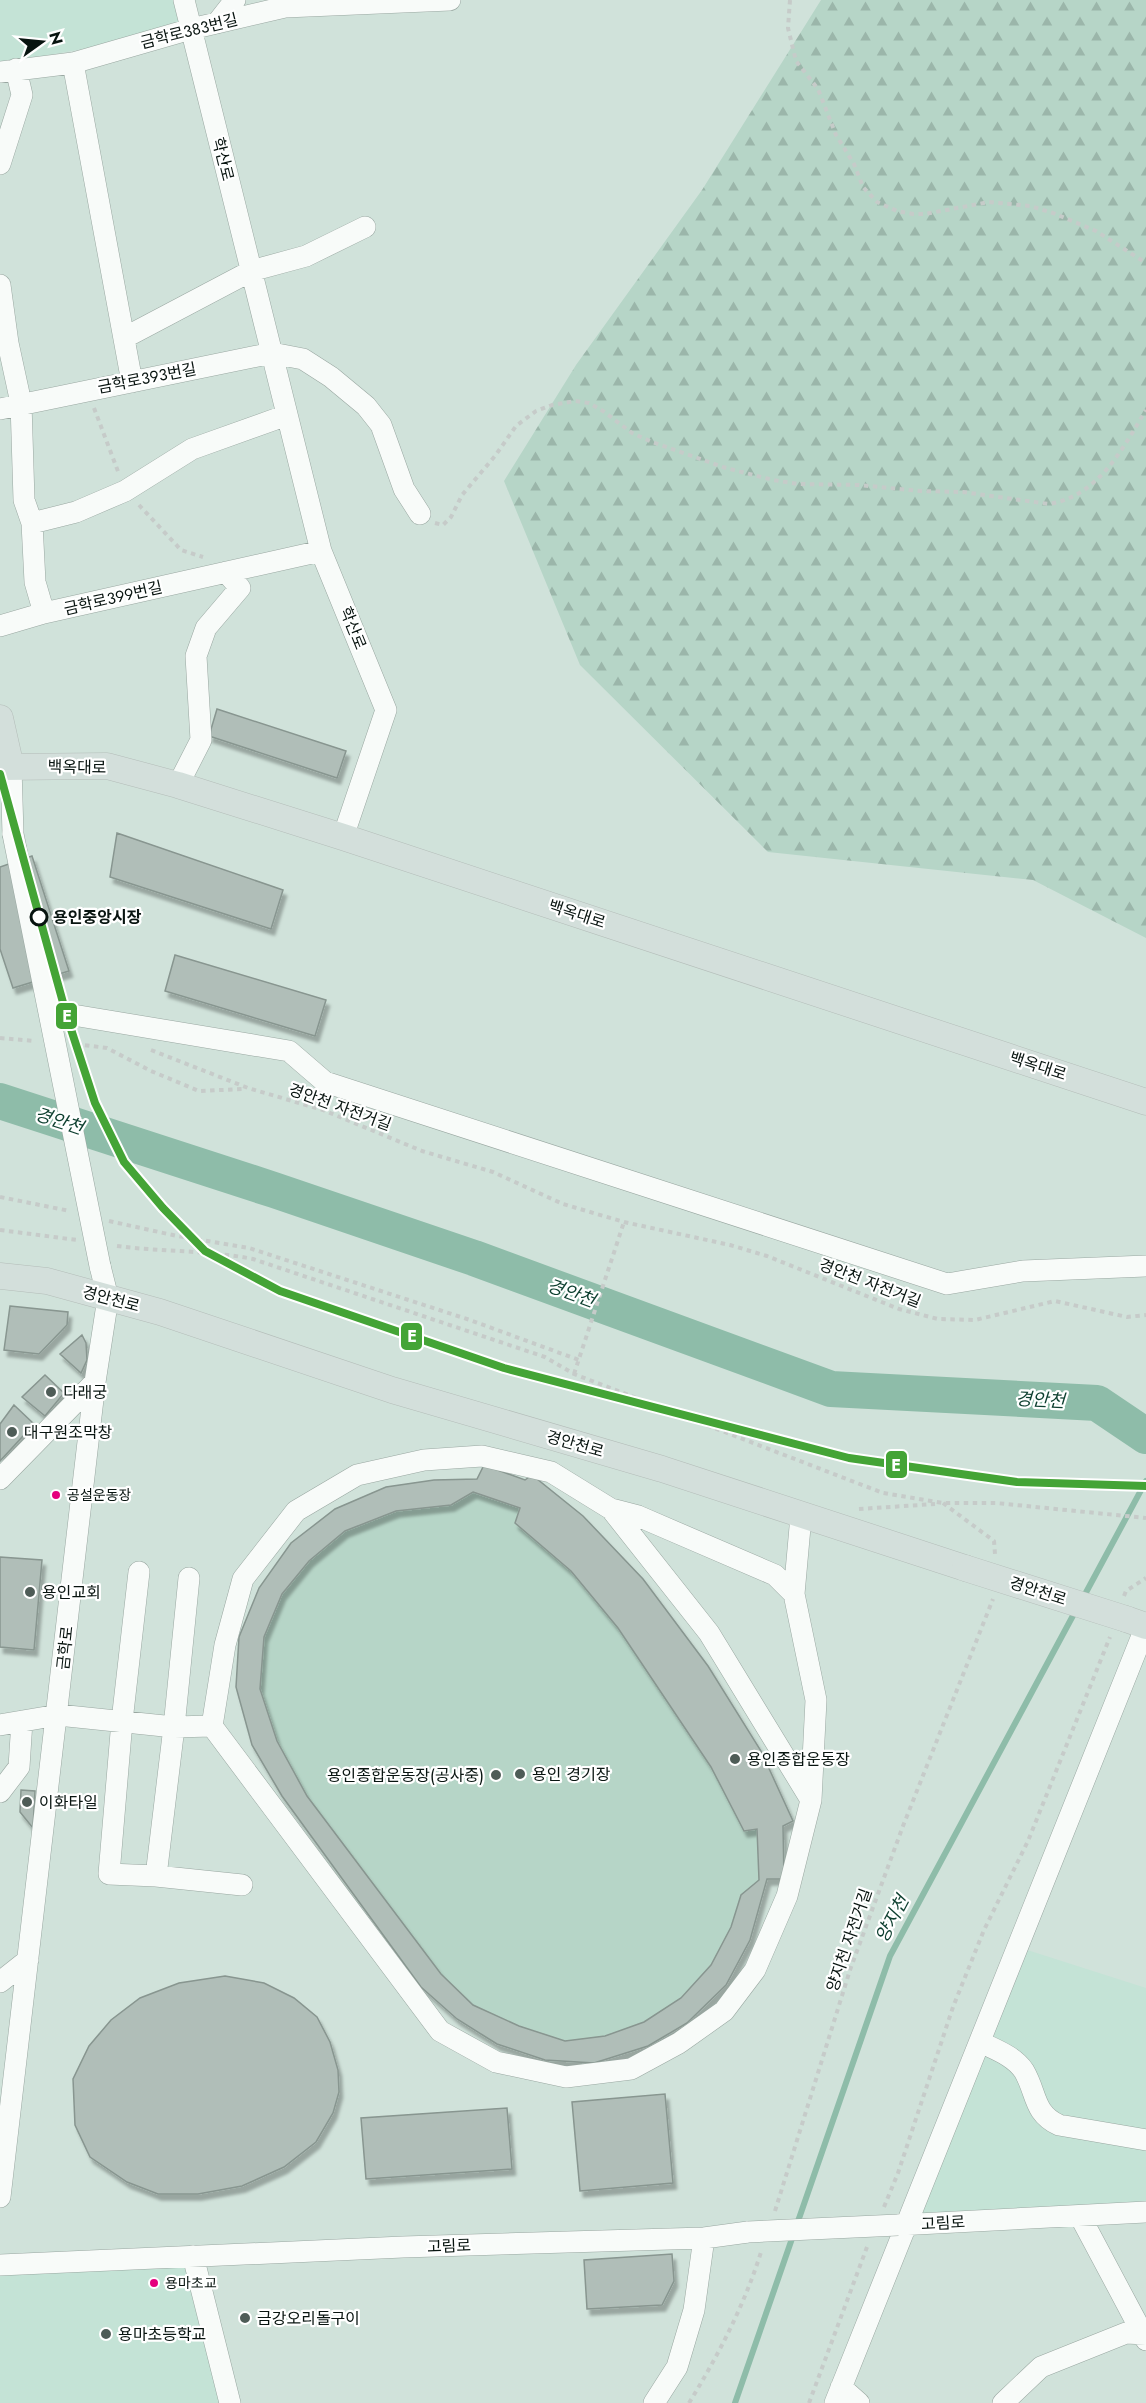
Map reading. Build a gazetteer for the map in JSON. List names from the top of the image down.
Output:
{
  "streets": {
    "main road": ["백옥대로", "경안천로"],
    "street": [
      "금학로383번길",
      "학산로",
      "금학로393번길",
      "금학로399번길",
      "금학로",
      "고림로"
    ],
    "path": ["경안천 자전거길", "양지천 자전거길"]
  },
  "crossings": [
    ["금학로383번길", "학산로"],
    ["학산로", "금학로393번길"],
    ["학산로", "금학로399번길"],
    ["학산로", "백옥대로"],
    ["백옥대로", "금학로"],
    ["경안천로", "금학로"]
  ],
  "water": ["경안천", "양지천"],
  "places": [
    "용인중앙시장",
    "다래궁",
    "대구원조막창",
    "공설운동장",
    "용인교회",
    "용인종합운동장",
    "용인 경기장",
    "용인종합운동장(공사중)",
    "이화타일",
    "용마초교",
    "금강오리돌구이",
    "용마초등학교"
  ],
  "lines": ["transit line E"],
  "north": "right"
}
